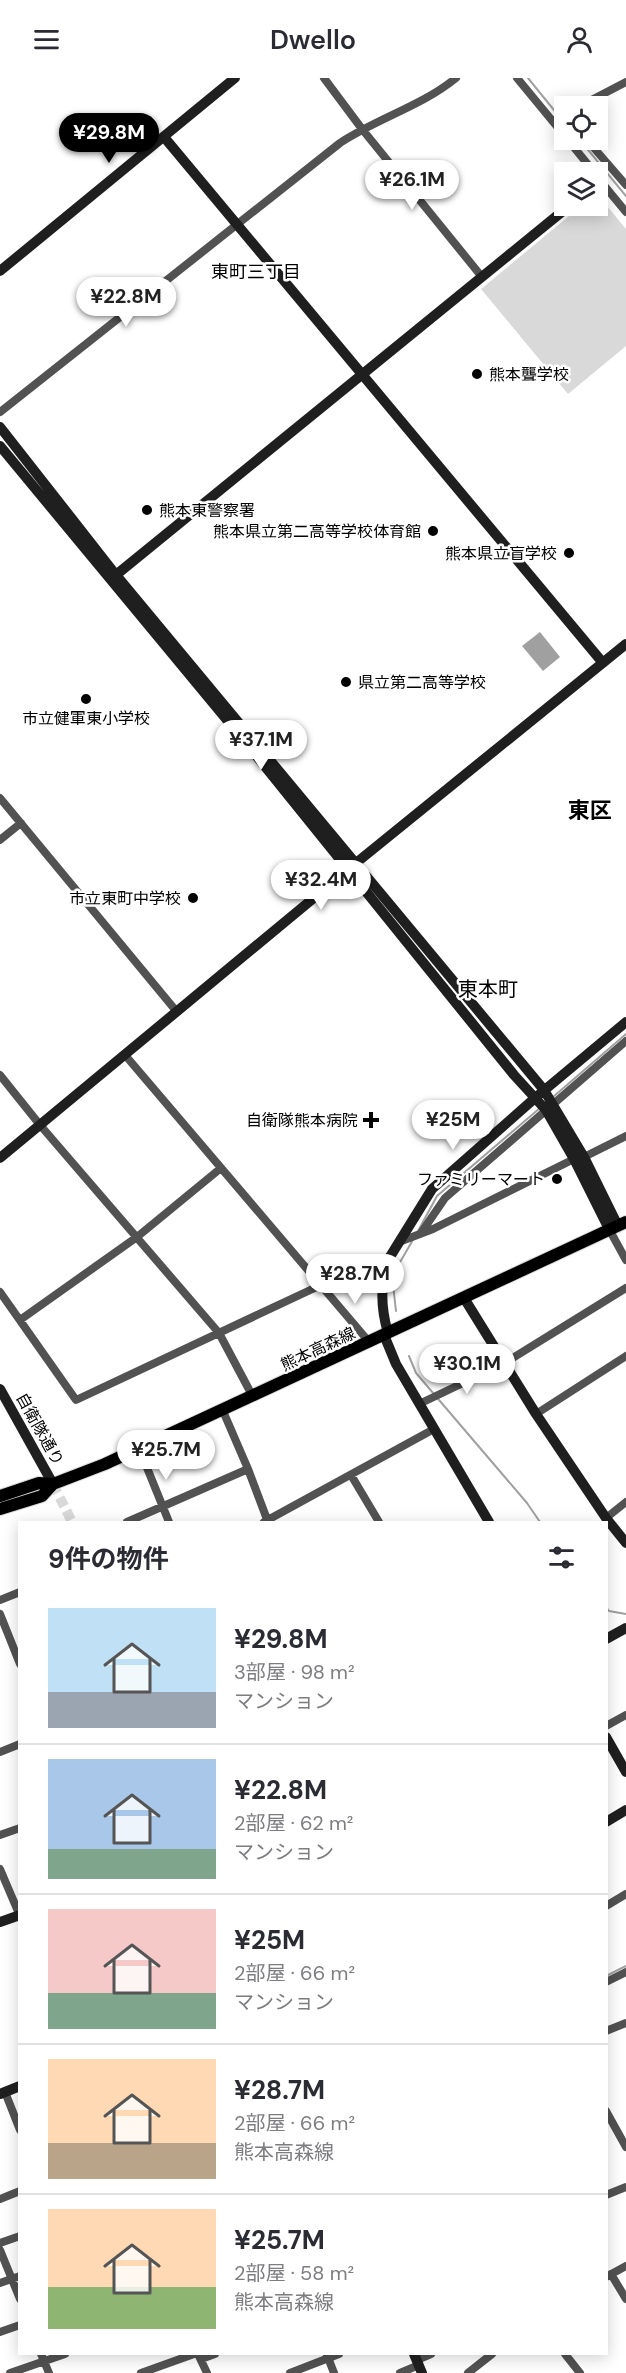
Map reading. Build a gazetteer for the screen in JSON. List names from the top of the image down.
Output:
{
  "streets": {
    "main road": ["熊本高森線"],
    "street": ["自衛隊通り"]
  },
  "crossings": [
    ["熊本高森線", "自衛隊通り"]
  ],
  "districts": ["東町三丁目", "東区", "東本町"],
  "places": {
    "other": [
      "熊本聾学校",
      "熊本東警察署",
      "熊本県立第二高等学校体育館",
      "熊本県立盲学校",
      "県立第二高等学校",
      "市立健軍東小学校",
      "市立東町中学校",
      "ファミリーマート"
    ],
    "health": ["自衛隊熊本病院"]
  },
  "page": {
    "header": "Dwello",
    "price": [
      "¥29.8M",
      "¥26.1M",
      "¥22.8M",
      "¥37.1M",
      "¥32.4M",
      "¥25M",
      "¥28.7M",
      "¥30.1M",
      "¥25.7M"
    ],
    "heading": "9件の物件",
    "list": [
      {
        "name": "¥29.8M",
        "note": "3部屋 · 98 m² · マンション"
      },
      {
        "name": "¥22.8M",
        "note": "2部屋 · 62 m² · マンション"
      },
      {
        "name": "¥25M",
        "note": "2部屋 · 66 m² · マンション"
      },
      {
        "name": "¥28.7M",
        "note": "2部屋 · 66 m² · 熊本高森線"
      },
      {
        "name": "¥25.7M",
        "note": "2部屋 · 58 m² · 熊本高森線"
      }
    ]
  }
}
